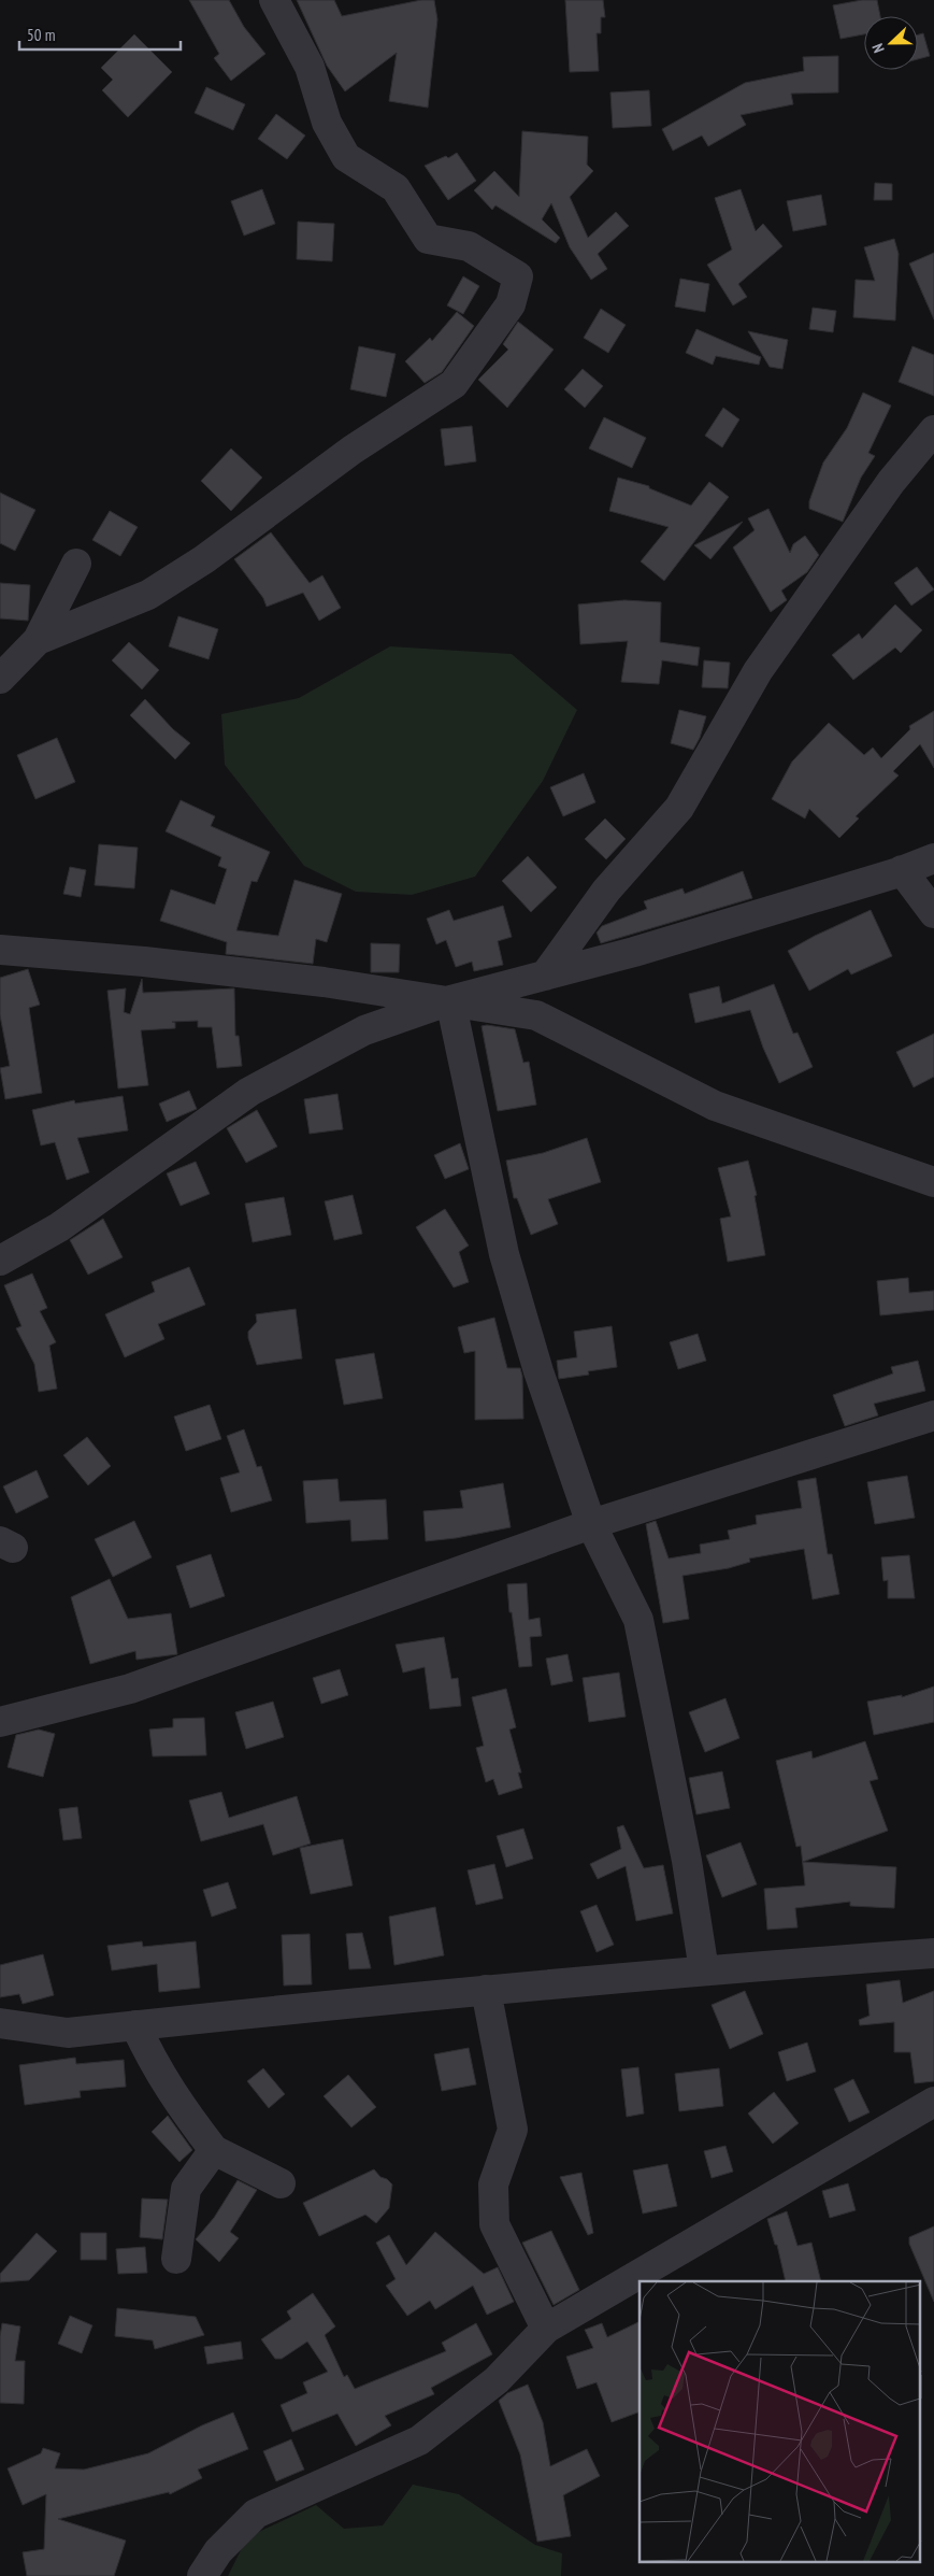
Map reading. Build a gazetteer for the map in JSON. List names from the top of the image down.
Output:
{
  "scale_bar": "50 m",
  "north": "left"
}
